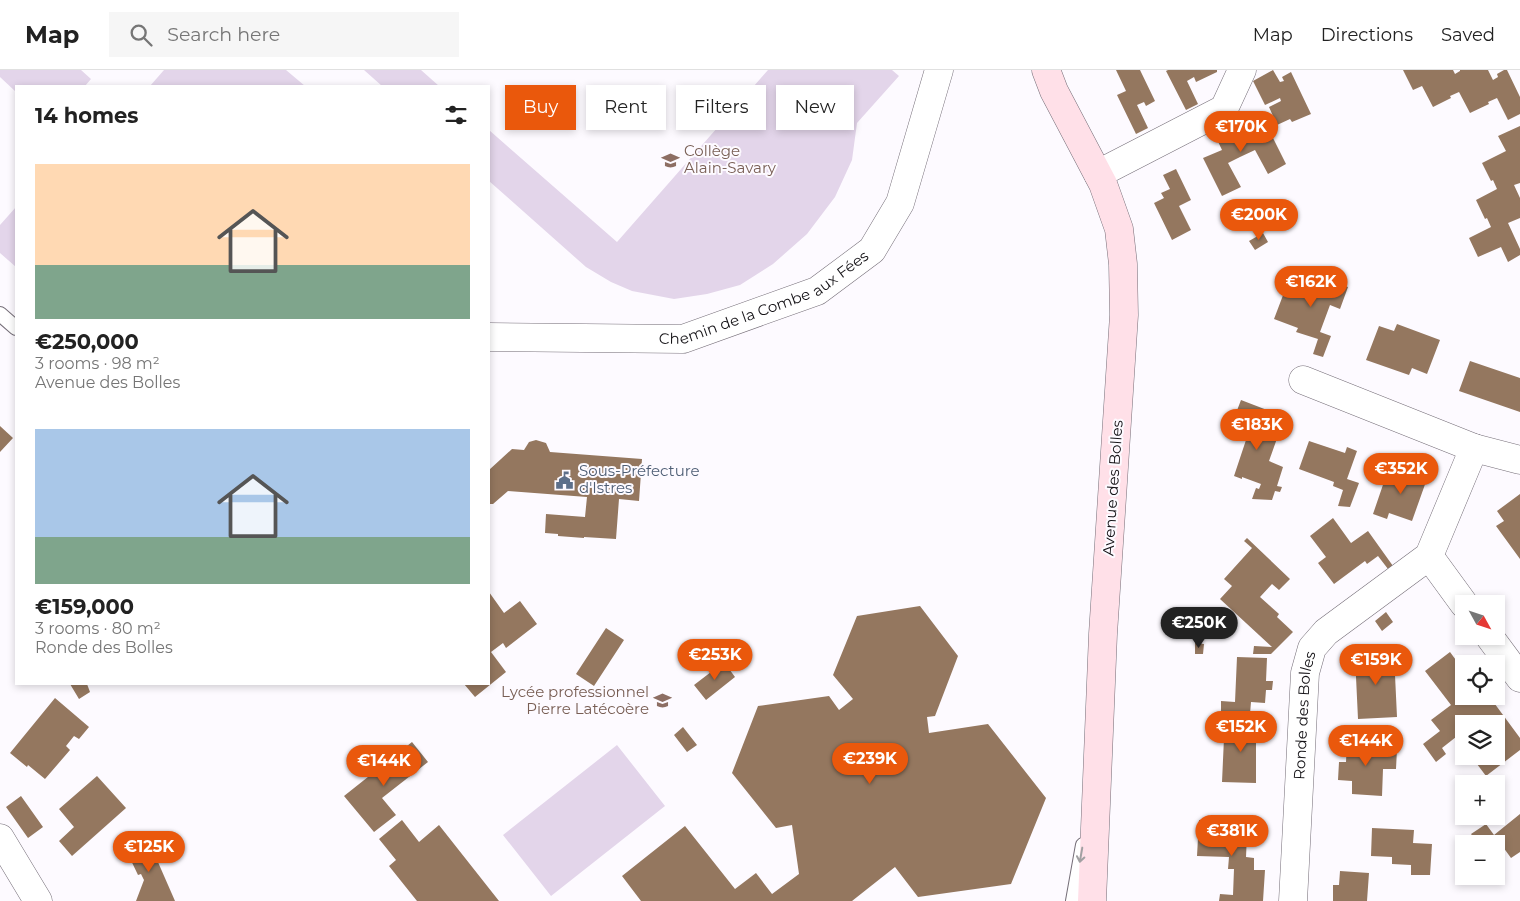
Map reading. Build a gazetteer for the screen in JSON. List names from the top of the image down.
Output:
{
  "streets": {
    "main road": ["Avenue des Bolles"],
    "street": ["Chemin de la Combe aux Fées", "Ronde des Bolles"]
  },
  "places": {
    "school or university": ["Collège Alain-Savary", "Lycée professionnel Pierre Latécoère"],
    "public building": ["Sous-Préfecture d'Istres"]
  },
  "north": "bottom right",
  "page": {
    "header": "Map",
    "search": "Search here",
    "nav": ["Map", "Directions", "Saved"],
    "chip": [
      "Buy",
      "Rent",
      "Filters",
      "New"
    ],
    "heading": "14 homes",
    "price": [
      "€170K",
      "€200K",
      "€162K",
      "€183K",
      "€352K",
      "€250K",
      "€253K",
      "€159K",
      "€152K",
      "€144K",
      "€239K",
      "€144K",
      "€381K",
      "€125K"
    ],
    "list": [
      {
        "name": "€250,000",
        "note": "3 rooms · 98 m² · Avenue des Bolles"
      },
      {
        "name": "€159,000",
        "note": "3 rooms · 80 m² · Ronde des Bolles"
      }
    ],
    "map_buttons": ["+", "−"]
  }
}
